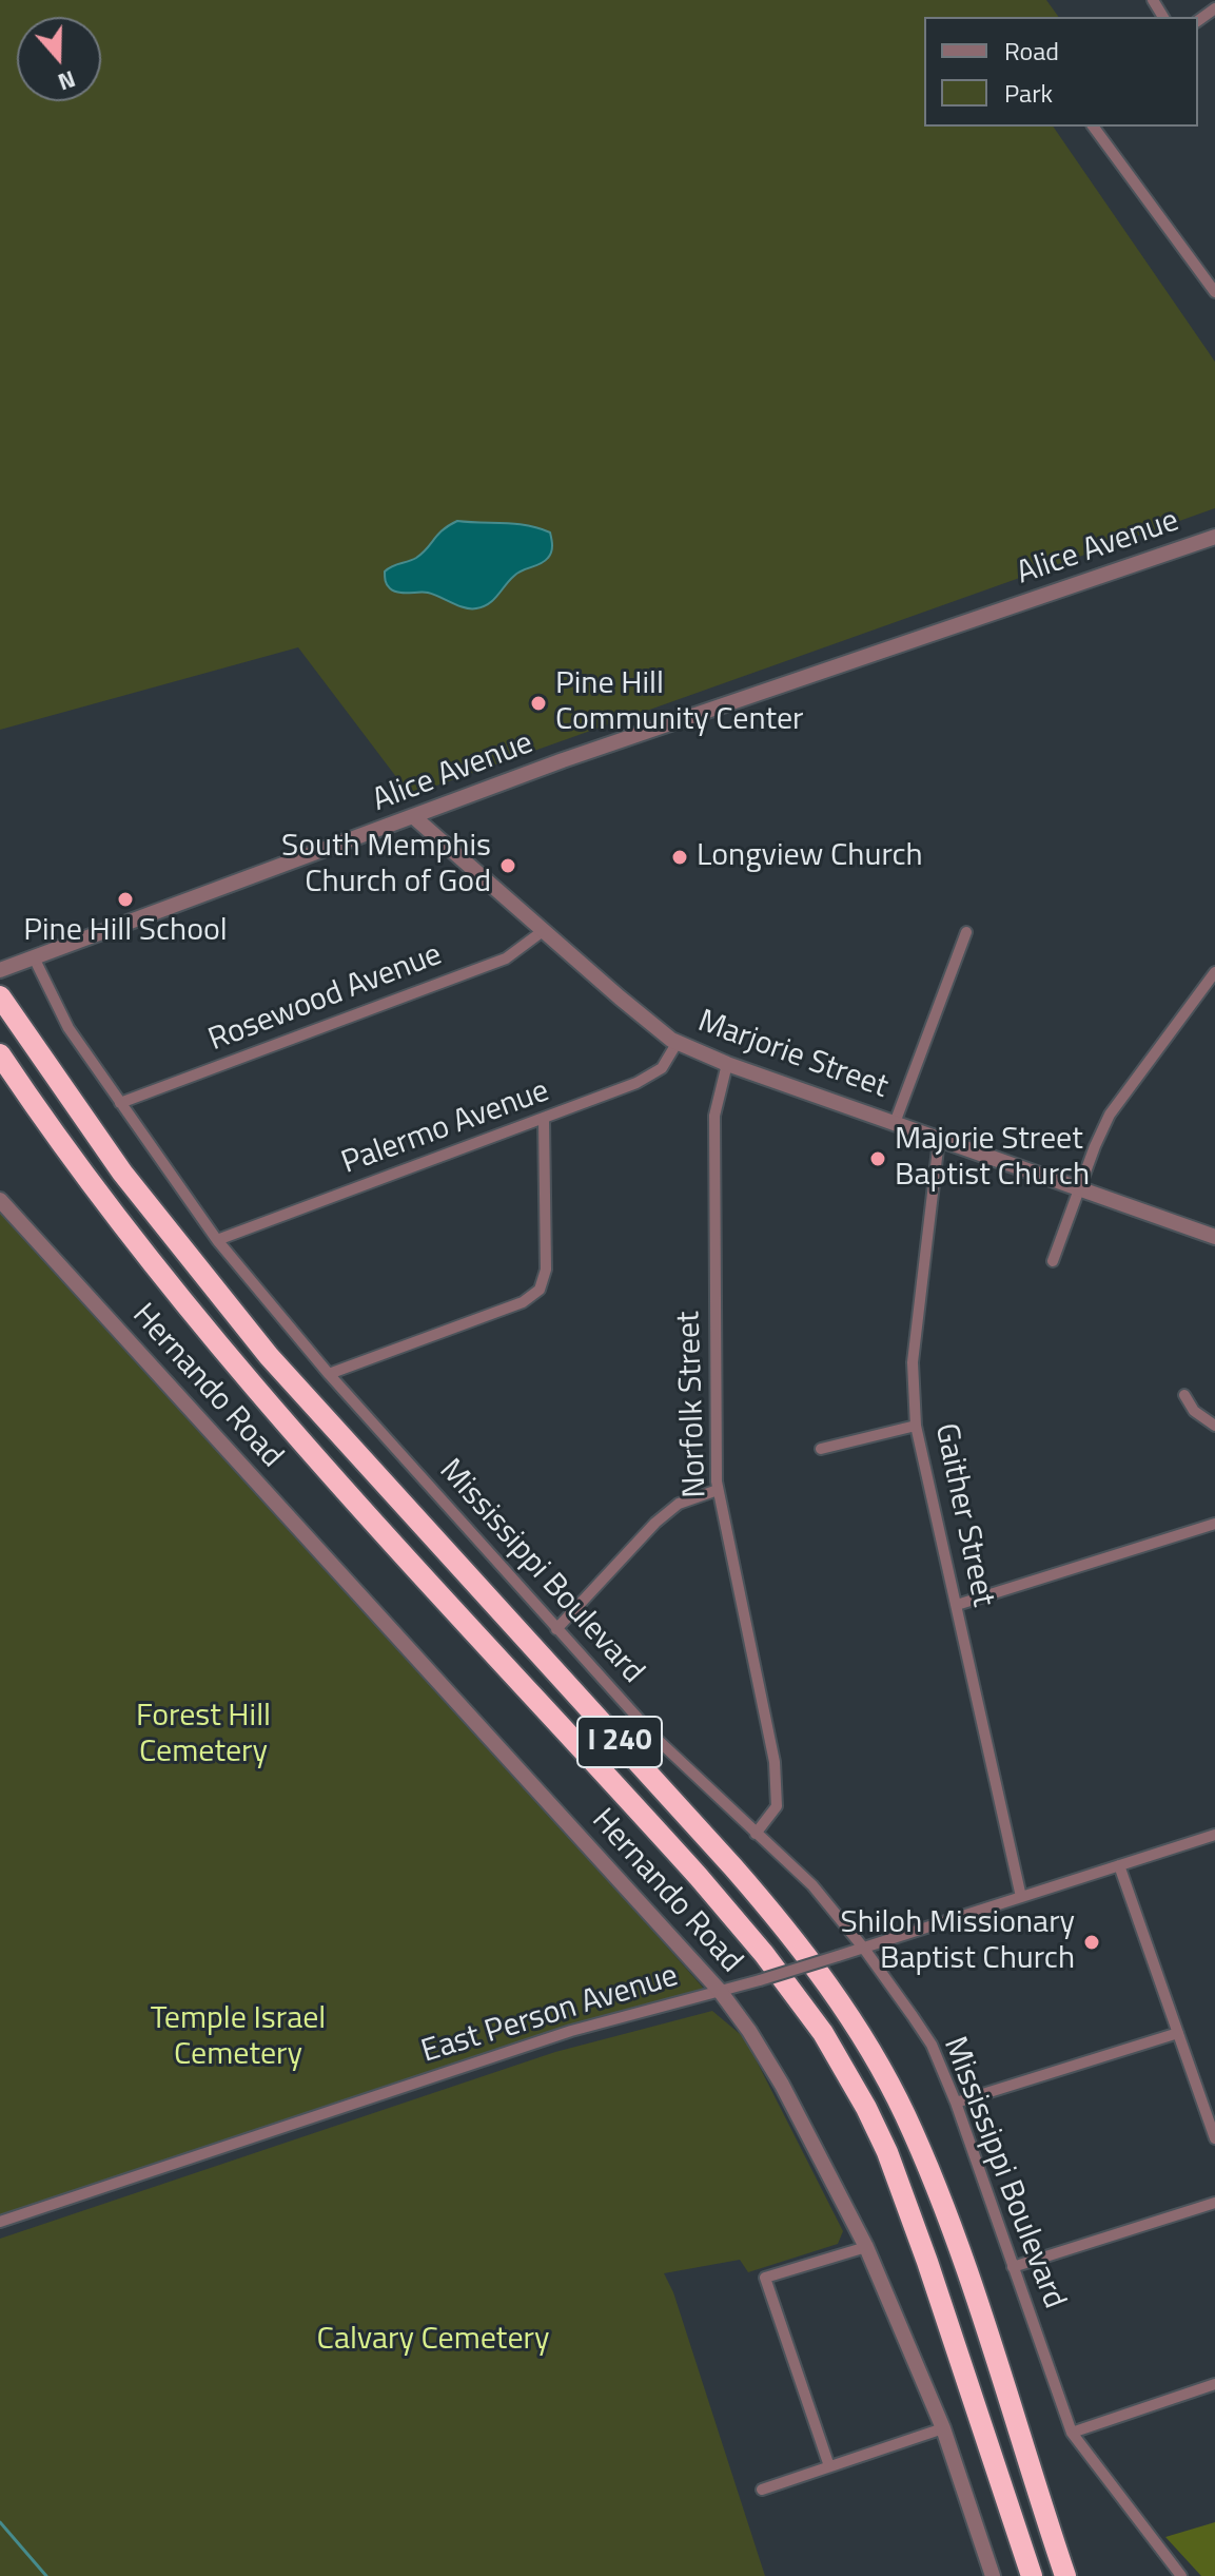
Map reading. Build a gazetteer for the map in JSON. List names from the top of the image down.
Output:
{
  "streets": {
    "highway": ["I 240"],
    "street": [
      "Alice Avenue",
      "Rosewood Avenue",
      "Marjorie Street",
      "Palermo Avenue",
      "Hernando Road",
      "Norfolk Street",
      "Gaither Street",
      "Mississippi Boulevard",
      "East Person Avenue"
    ]
  },
  "crossings": [
    ["Alice Avenue", "Marjorie Street"],
    ["Alice Avenue", "Mississippi Boulevard"],
    ["Rosewood Avenue", "Marjorie Street"],
    ["Rosewood Avenue", "Mississippi Boulevard"],
    ["Marjorie Street", "Palermo Avenue"],
    ["Marjorie Street", "Norfolk Street"],
    ["Marjorie Street", "Gaither Street"],
    ["Palermo Avenue", "Mississippi Boulevard"],
    ["Hernando Road", "East Person Avenue"],
    ["Norfolk Street", "Mississippi Boulevard"],
    ["Gaither Street", "East Person Avenue"],
    ["Mississippi Boulevard", "East Person Avenue"]
  ],
  "parks": ["Forest Hill Cemetery", "Temple Israel Cemetery", "Calvary Cemetery"],
  "places": [
    "Pine Hill Community Center",
    "Longview Church",
    "South Memphis Church of God",
    "Pine Hill School",
    "Majorie Street Baptist Church",
    "Shiloh Missionary Baptist Church"
  ],
  "legend": ["Road", "Park"],
  "north": "bottom"
}
